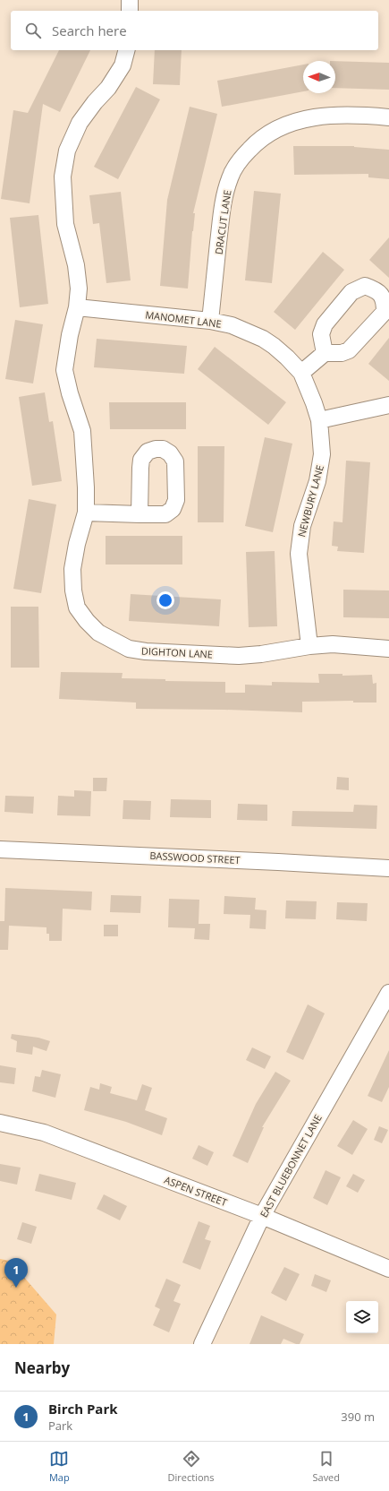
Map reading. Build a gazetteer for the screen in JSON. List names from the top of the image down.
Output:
{
  "streets": {
    "street": [
      "DRACUT LANE",
      "MANOMET LANE",
      "NEWBURY LANE",
      "DIGHTON LANE",
      "BASSWOOD STREET",
      "EAST BLUEBONNET LANE",
      "ASPEN STREET"
    ]
  },
  "crossings": [
    ["DRACUT LANE", "MANOMET LANE"],
    ["MANOMET LANE", "NEWBURY LANE"],
    ["MANOMET LANE", "DIGHTON LANE"],
    ["NEWBURY LANE", "DIGHTON LANE"],
    ["EAST BLUEBONNET LANE", "ASPEN STREET"]
  ],
  "north": "left",
  "page": {
    "search": "Search here",
    "pins": "1",
    "heading": "Nearby",
    "list": [
      {
        "mark": "1",
        "name": "Birch Park",
        "note": "Park",
        "value": "390 m"
      }
    ],
    "nav": ["Map", "Directions", "Saved"]
  }
}
